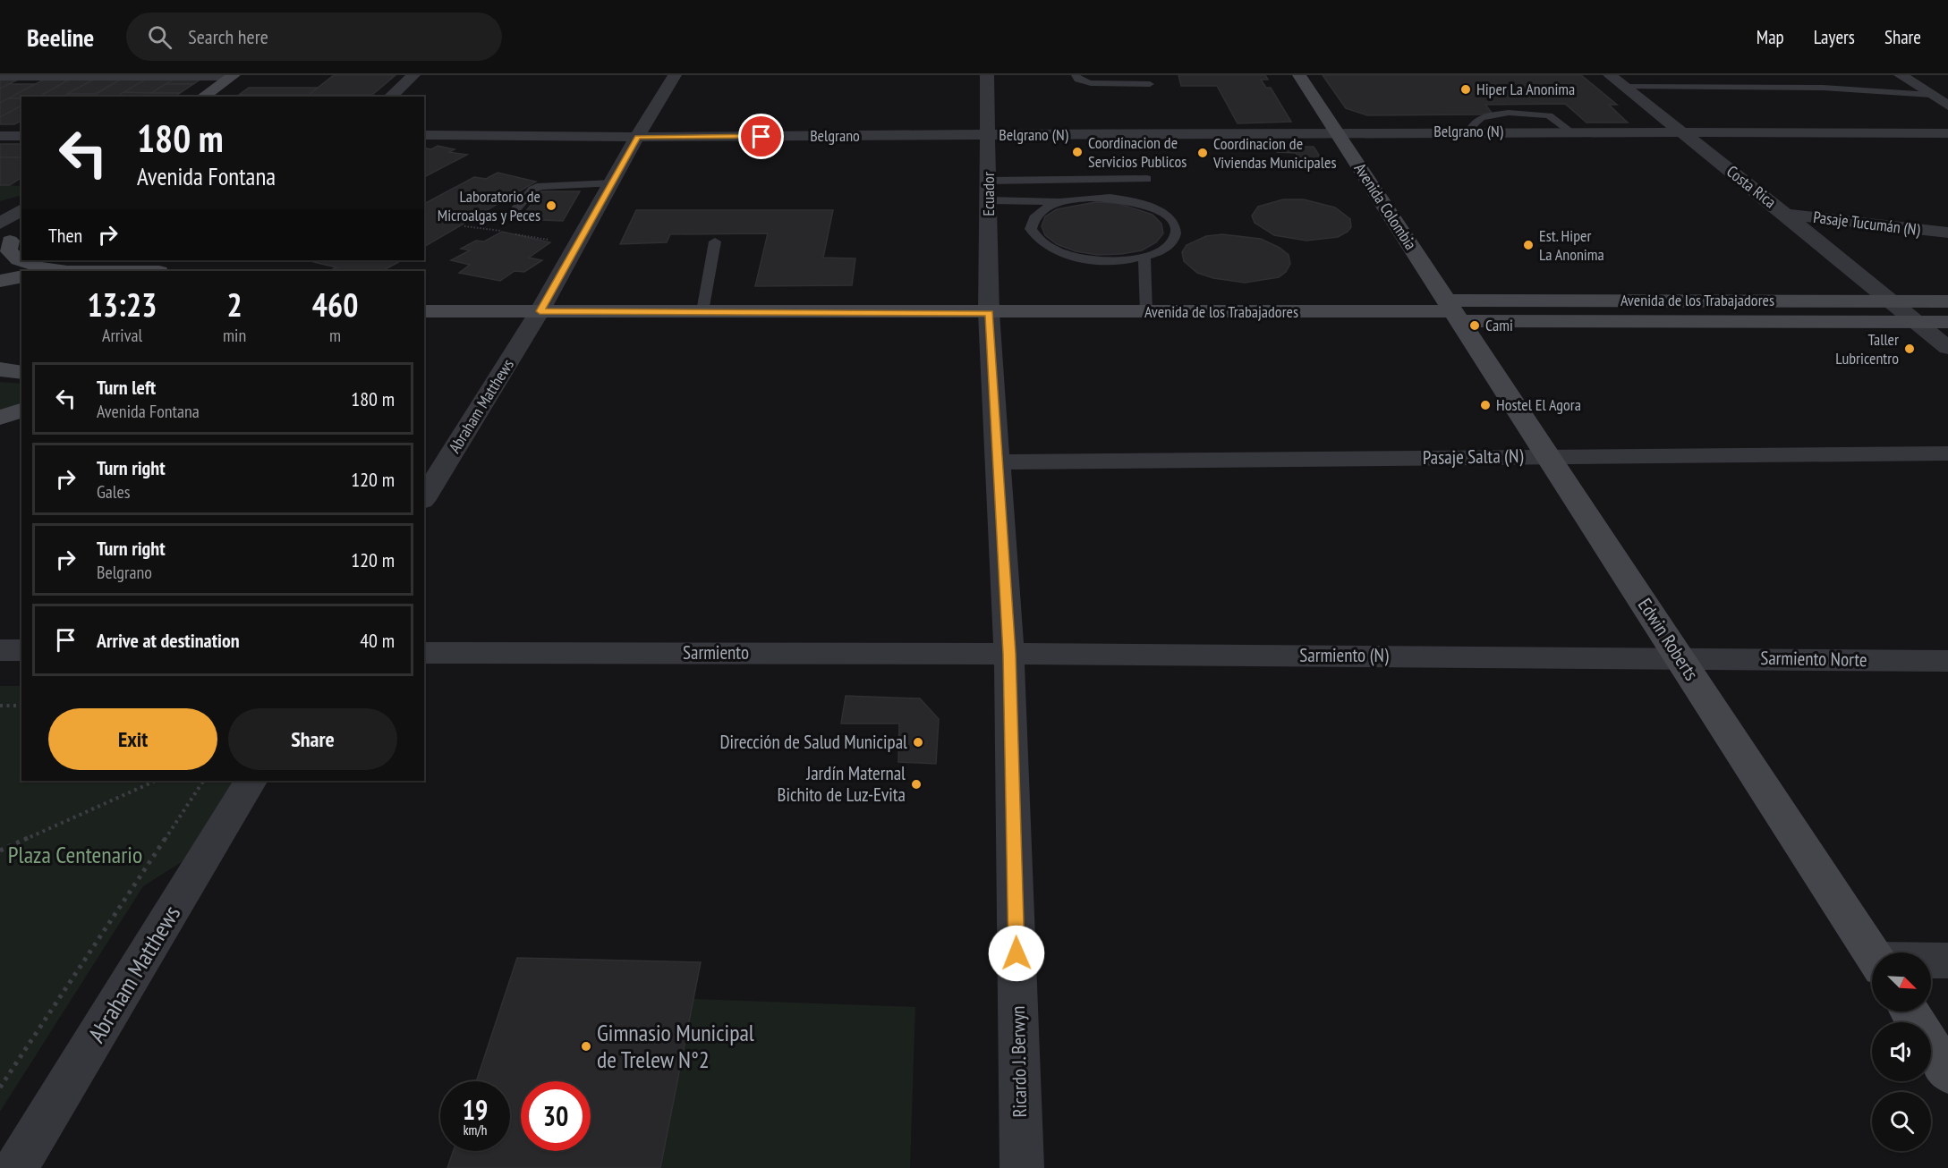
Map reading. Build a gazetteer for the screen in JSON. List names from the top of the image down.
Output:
{
  "streets": {
    "street": [
      "Belgrano (N)",
      "Belgrano",
      "Costa Rica",
      "Ecuador",
      "Avenida Colombia",
      "Pasaje Tucumán (N)",
      "Avenida de los Trabajadores",
      "Abraham Matthews",
      "Pasaje Salta (N)",
      "Edwin Roberts",
      "Sarmiento",
      "Sarmiento (N)",
      "Sarmiento Norte",
      "Ricardo J. Berwyn"
    ]
  },
  "crossings": [
    ["Belgrano (N)", "Belgrano"],
    ["Belgrano (N)", "Costa Rica"],
    ["Belgrano (N)", "Ecuador"],
    ["Belgrano (N)", "Avenida Colombia"],
    ["Belgrano", "Ecuador"],
    ["Belgrano", "Abraham Matthews"],
    ["Costa Rica", "Pasaje Tucumán (N)"],
    ["Costa Rica", "Avenida de los Trabajadores"],
    ["Ecuador", "Avenida de los Trabajadores"],
    ["Ecuador", "Ricardo J. Berwyn"],
    ["Avenida Colombia", "Avenida de los Trabajadores"],
    ["Avenida Colombia", "Edwin Roberts"],
    ["Avenida de los Trabajadores", "Abraham Matthews"],
    ["Avenida de los Trabajadores", "Edwin Roberts"],
    ["Avenida de los Trabajadores", "Ricardo J. Berwyn"],
    ["Pasaje Salta (N)", "Edwin Roberts"],
    ["Pasaje Salta (N)", "Ricardo J. Berwyn"],
    ["Edwin Roberts", "Sarmiento (N)"],
    ["Edwin Roberts", "Sarmiento Norte"],
    ["Sarmiento", "Sarmiento (N)"],
    ["Sarmiento", "Ricardo J. Berwyn"],
    ["Sarmiento (N)", "Sarmiento Norte"],
    ["Sarmiento (N)", "Ricardo J. Berwyn"]
  ],
  "parks": ["Plaza Centenario"],
  "places": [
    "Hiper La Anonima",
    "Coordinacion de Servicios Publicos",
    "Coordinacion de Viviendas Municipales",
    "Laboratorio de Microalgas y Peces",
    "Est. Hiper La Anonima",
    "Cami",
    "Taller Lubricentro",
    "Hostel El Agora",
    "Dirección de Salud Municipal",
    "Jardín Maternal Bichito de Luz-Evita",
    "Gimnasio Municipal de Trelew N°2"
  ],
  "north": "bottom right",
  "page": {
    "header": "Beeline",
    "search": "Search here",
    "nav": ["Map", "Layers", "Share"],
    "turn": ["180 m", "Avenida Fontana"],
    "then": "Then",
    "eta": [
      "13:23",
      "Arrival",
      "2",
      "min",
      "460",
      "m"
    ],
    "list": [
      {
        "name": "Turn left",
        "note": "Avenida Fontana",
        "value": "180 m"
      },
      {
        "name": "Turn right",
        "note": "Gales",
        "value": "120 m"
      },
      {
        "name": "Turn right",
        "note": "Belgrano",
        "value": "120 m"
      },
      {
        "name": "Arrive at destination",
        "value": "40 m"
      }
    ],
    "buttons": ["Exit", "Share"],
    "speed": "19 km/h",
    "limit": "30"
  }
}
